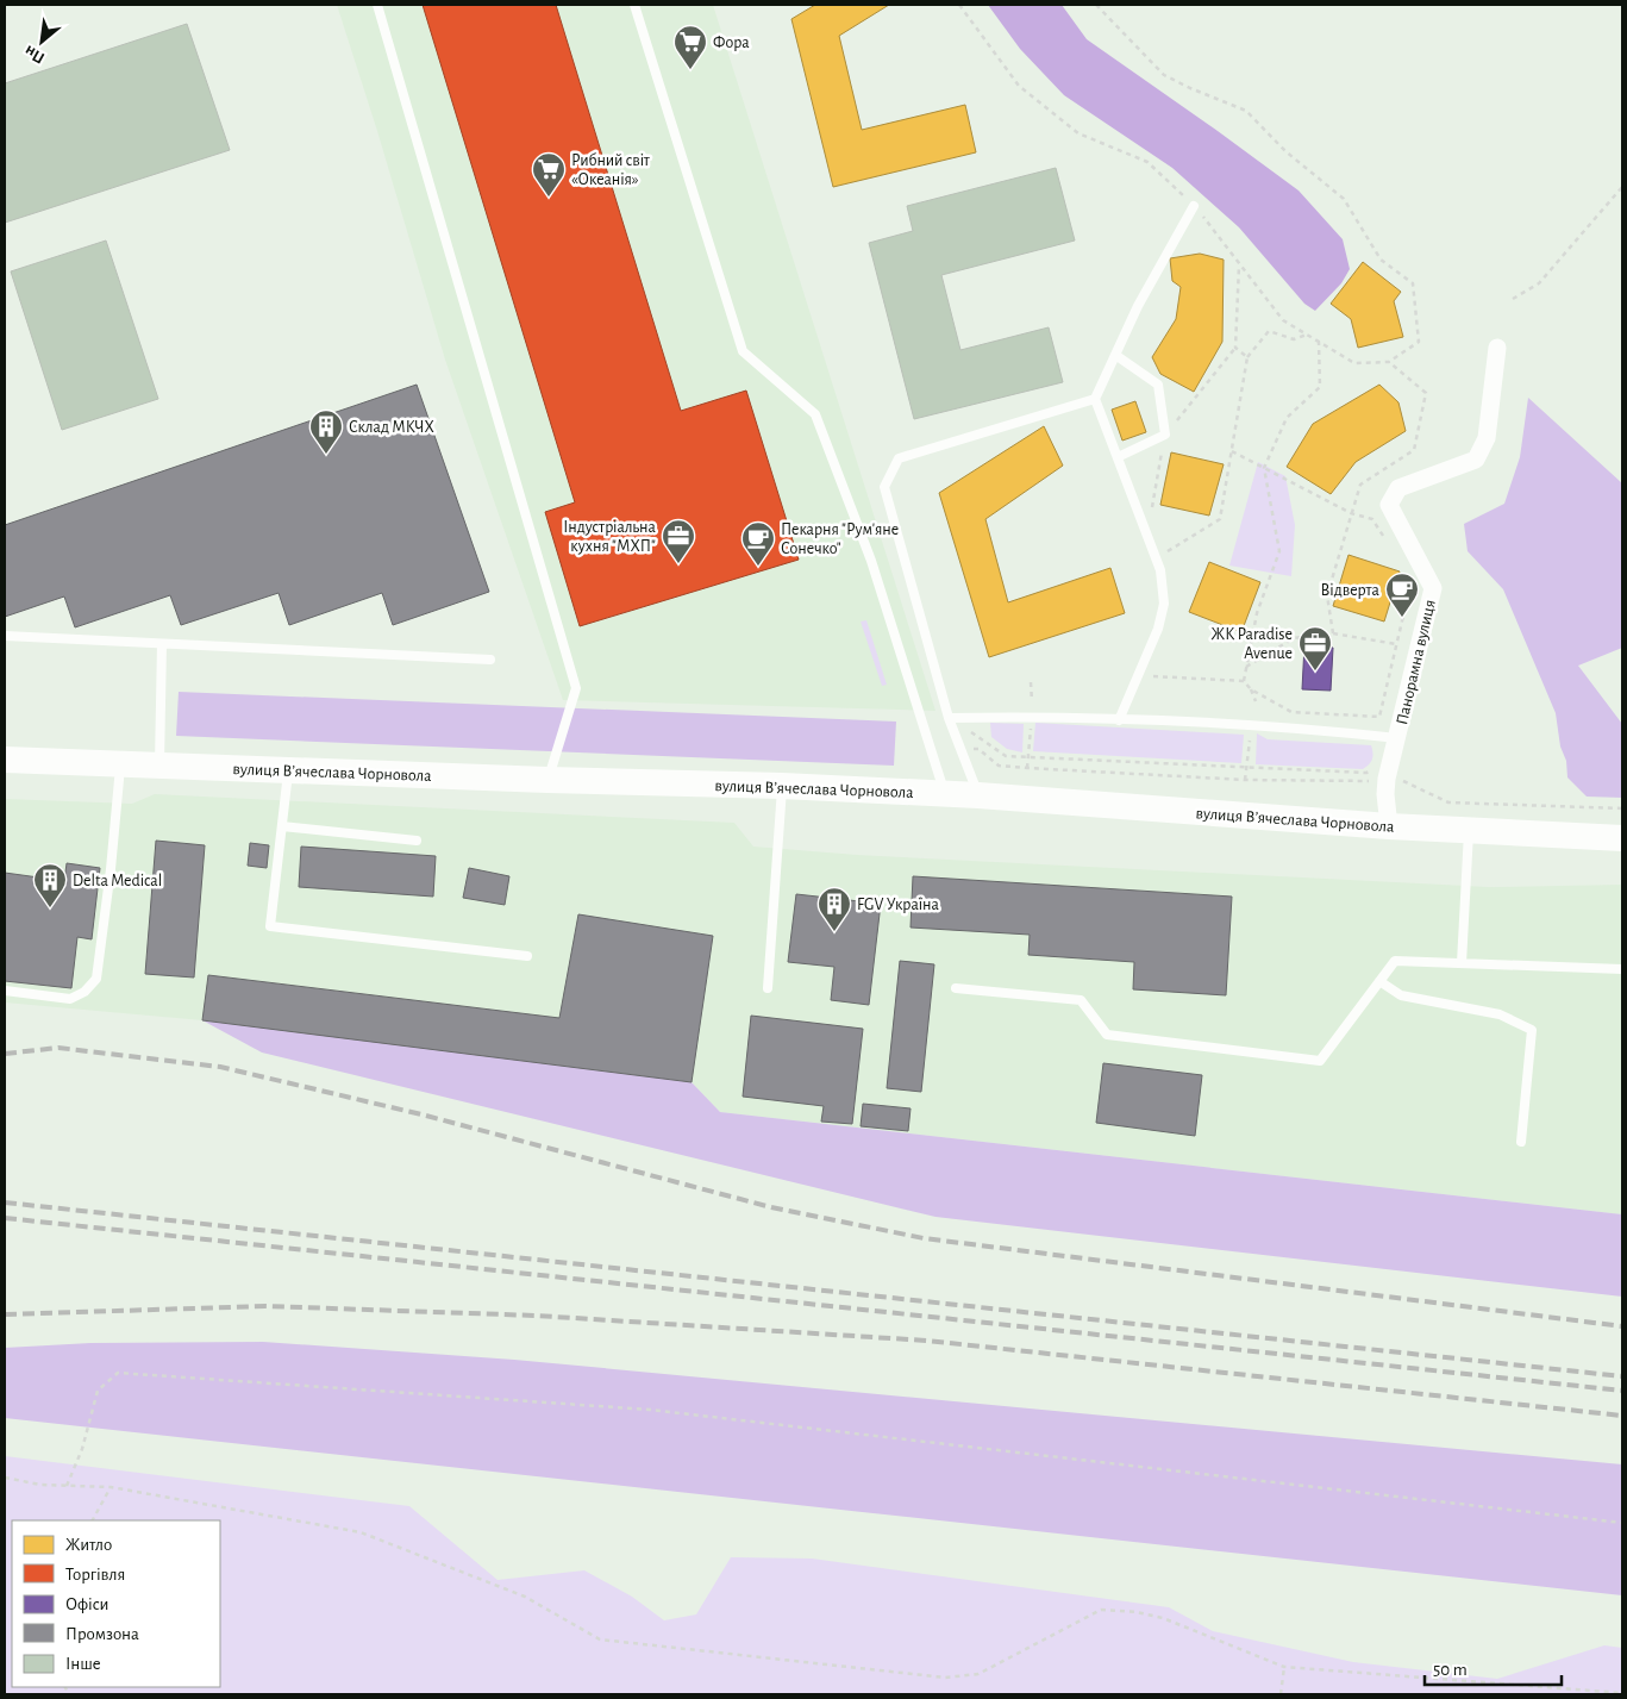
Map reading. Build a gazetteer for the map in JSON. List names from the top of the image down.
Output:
{
  "streets": {
    "main road": ["вулиця Вʼячеслава Чорновола"],
    "street": ["Панорамна вулиця"]
  },
  "crossings": [
    ["Панорамна вулиця", "вулиця Вʼячеслава Чорновола"]
  ],
  "places": {
    "supermarket": ["Фора", "Рибний світ «Океанія»"],
    "building": ["Склад МКЧХ", "Delta Medical", "FGV Україна"],
    "office": ["Індустріальна кухня \"МХП\"", "ЖК Paradise Avenue"],
    "cafe": ["Пекарня \"Рум'яне Сонечко\"", "Відверта"]
  },
  "legend": [
    "Житло",
    "Торгівля",
    "Офіси",
    "Промзона",
    "Інше"
  ],
  "scale_bar": "50 m",
  "north": "bottom left"
}
